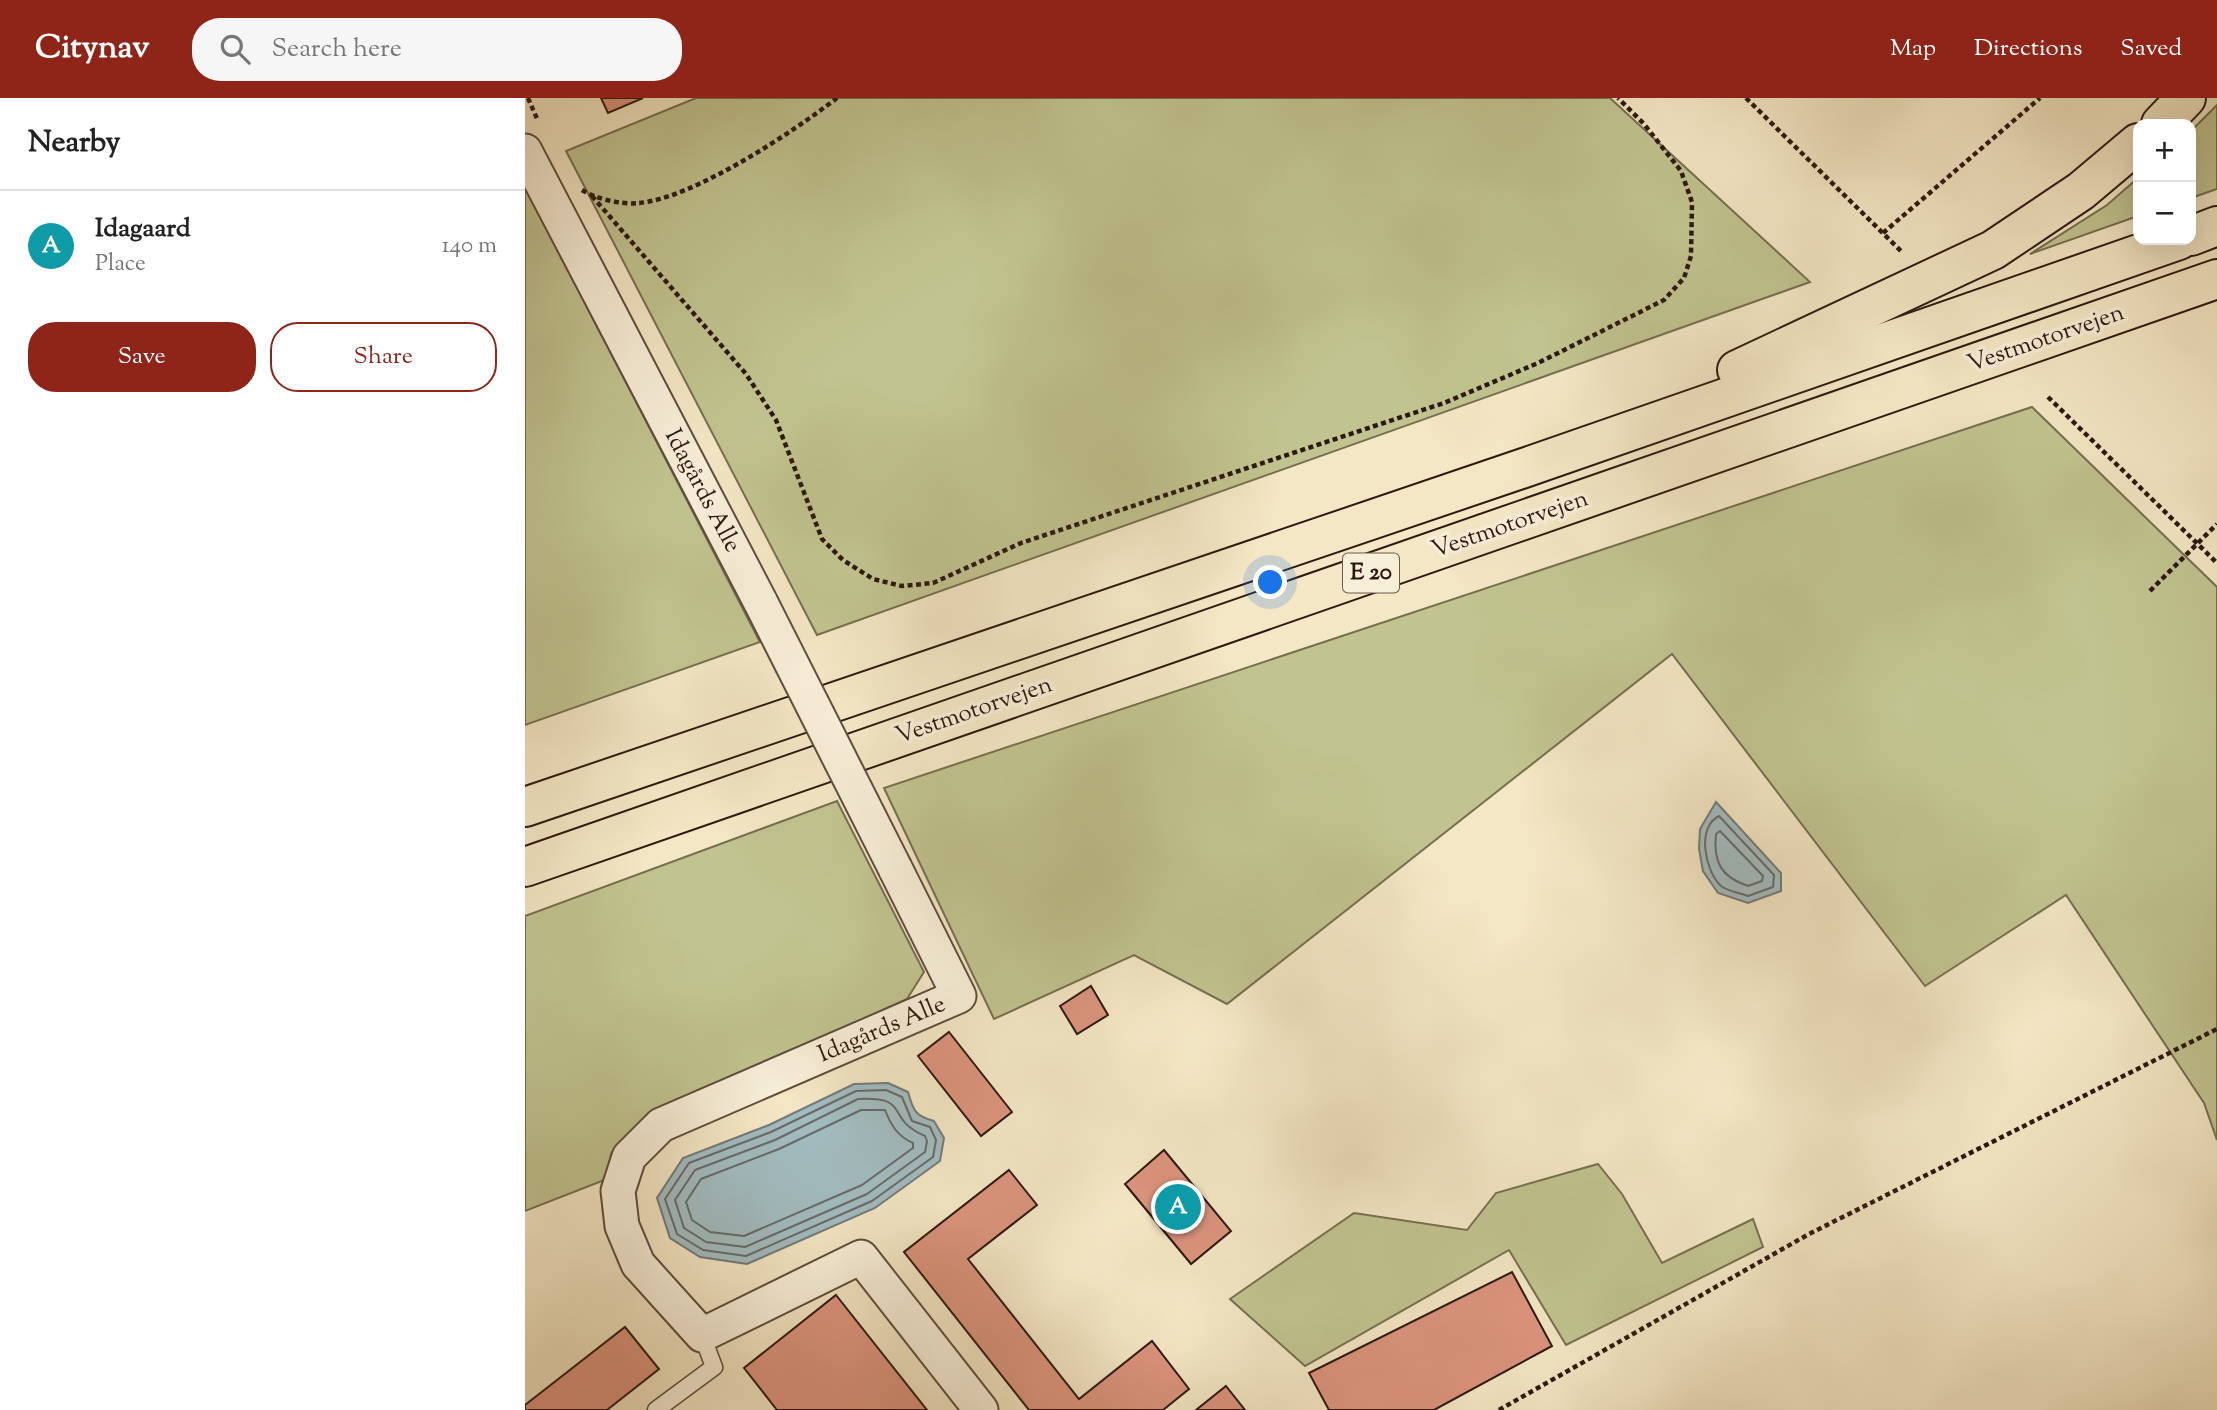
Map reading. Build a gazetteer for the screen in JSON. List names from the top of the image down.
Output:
{
  "streets": {
    "highway": ["Vestmotorvejen", "E 20"],
    "street": ["Idagårds Alle"]
  },
  "page": {
    "header": "Citynav",
    "search": "Search here",
    "nav": ["Map", "Directions", "Saved"],
    "heading": "Nearby",
    "map_buttons": ["+", "−"],
    "list": [
      {
        "mark": "A",
        "name": "Idagaard",
        "note": "Place",
        "value": "140 m"
      }
    ],
    "buttons": ["Save", "Share"],
    "pins": "A"
  }
}
